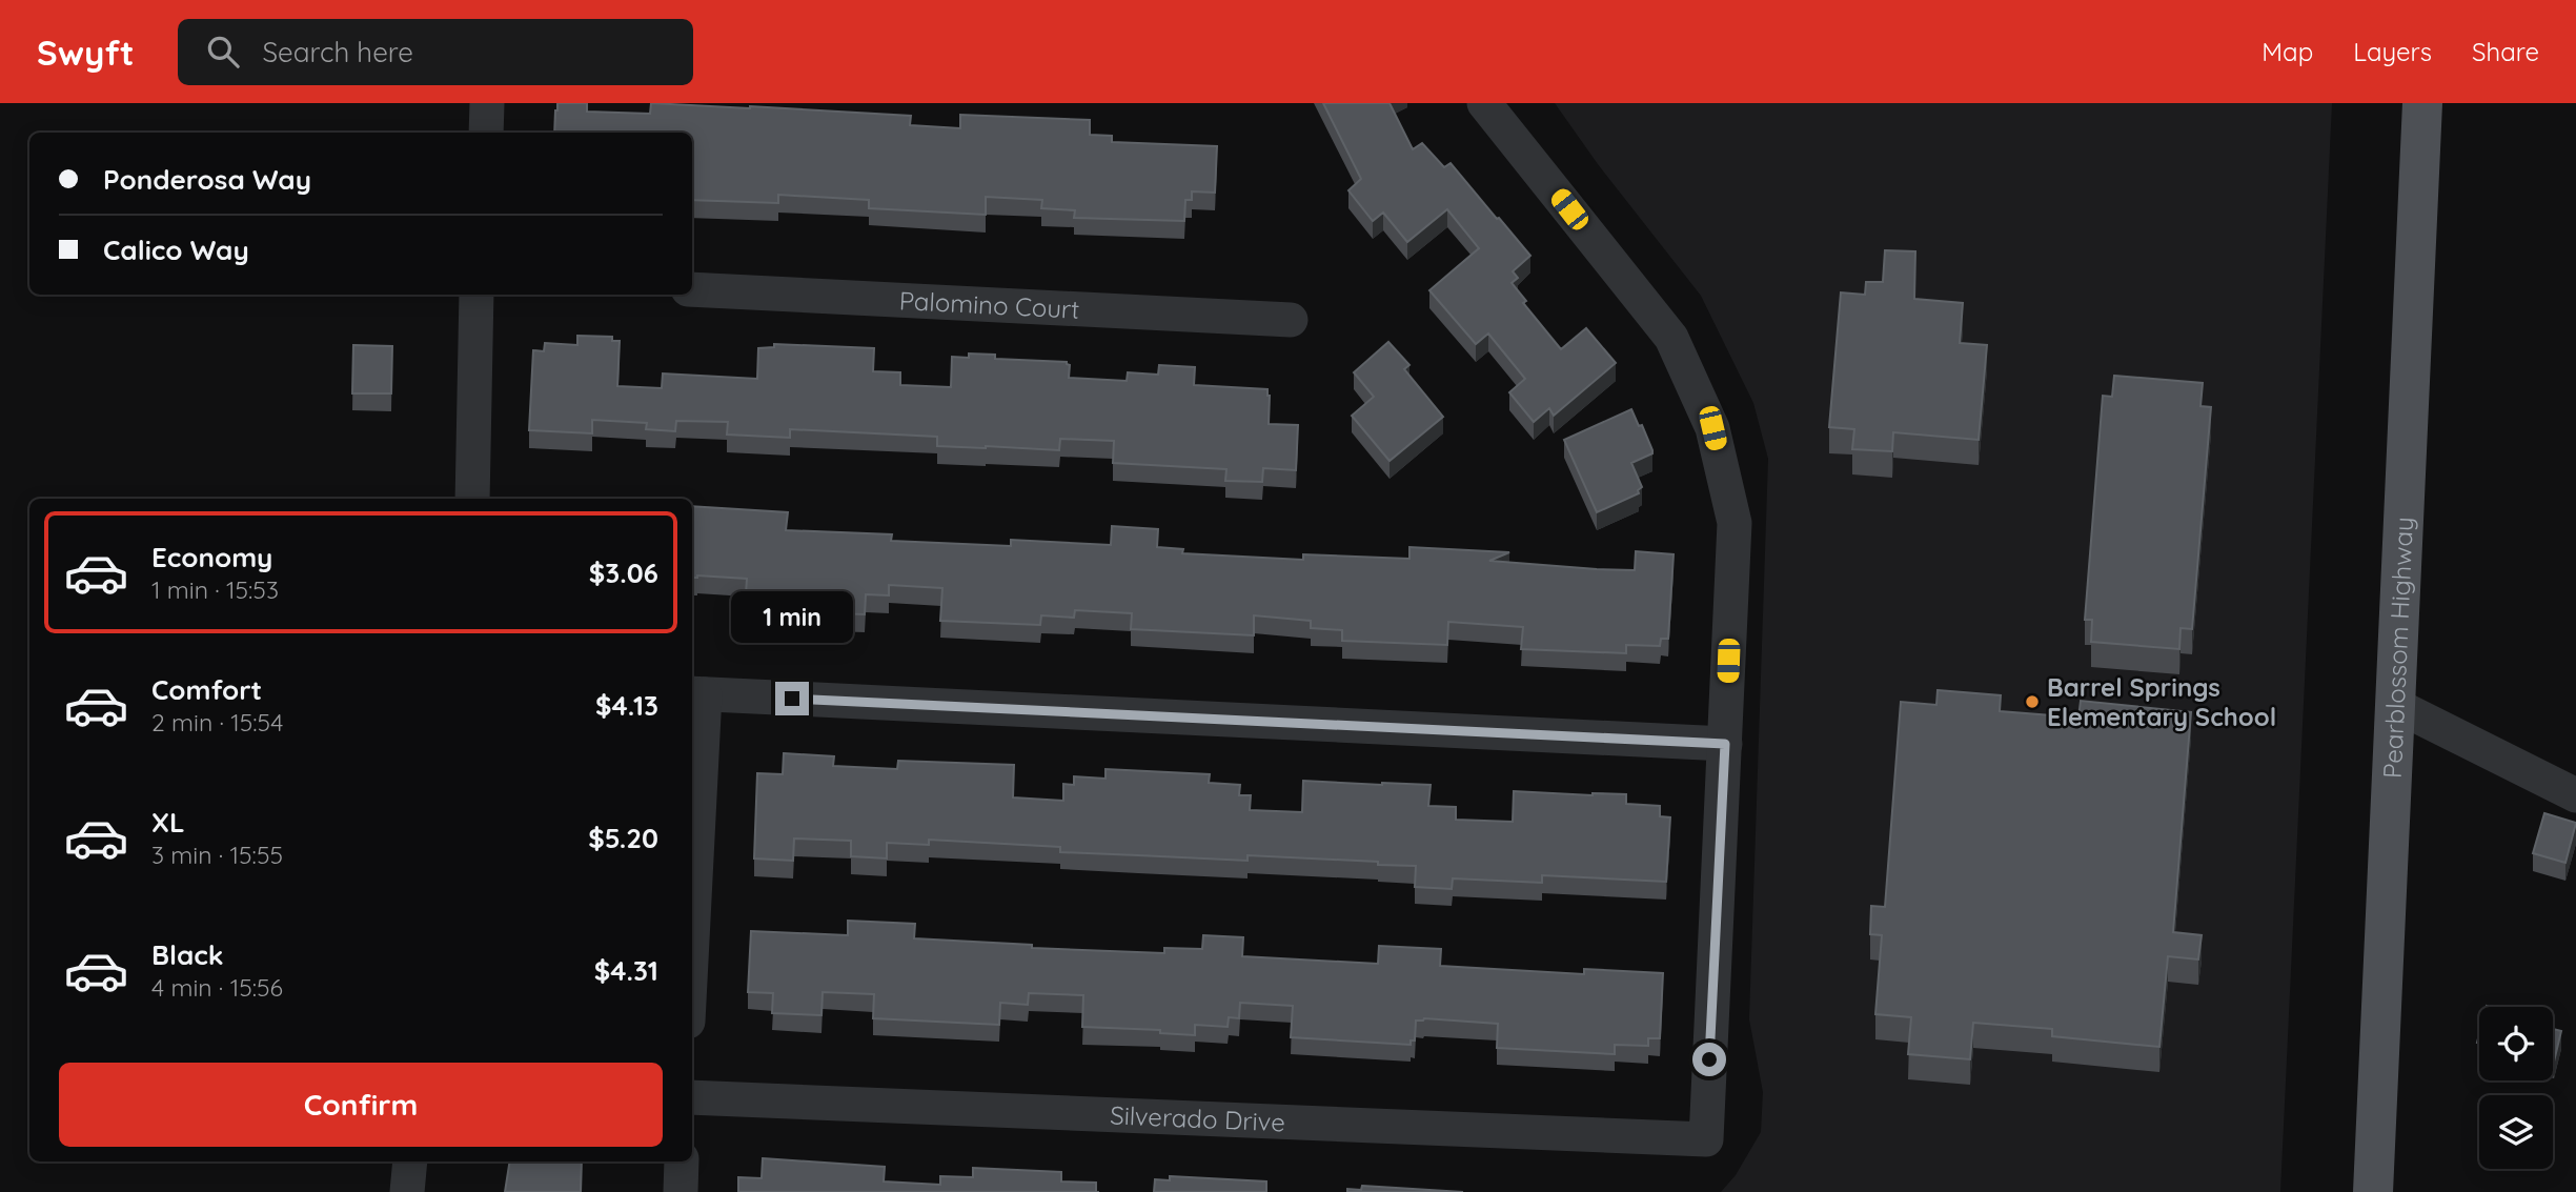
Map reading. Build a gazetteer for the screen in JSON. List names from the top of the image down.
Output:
{
  "streets": {
    "main road": ["Pearblossom Highway"],
    "street": ["Palomino Court", "Silverado Drive"]
  },
  "places": ["Barrel Springs Elementary School"],
  "page": {
    "header": "Swyft",
    "search": "Search here",
    "nav": ["Map", "Layers", "Share"],
    "banner": ["Ponderosa Way", "Calico Way"],
    "list": [
      {
        "name": "Economy",
        "note": "1 min · 15:53",
        "value": "$3.06"
      },
      {
        "name": "Comfort",
        "note": "2 min · 15:54",
        "value": "$4.13"
      },
      {
        "name": "XL",
        "note": "3 min · 15:55",
        "value": "$5.20"
      },
      {
        "name": "Black",
        "note": "4 min · 15:56",
        "value": "$4.31"
      }
    ],
    "bubble": "1 min",
    "buttons": "Confirm"
  }
}
